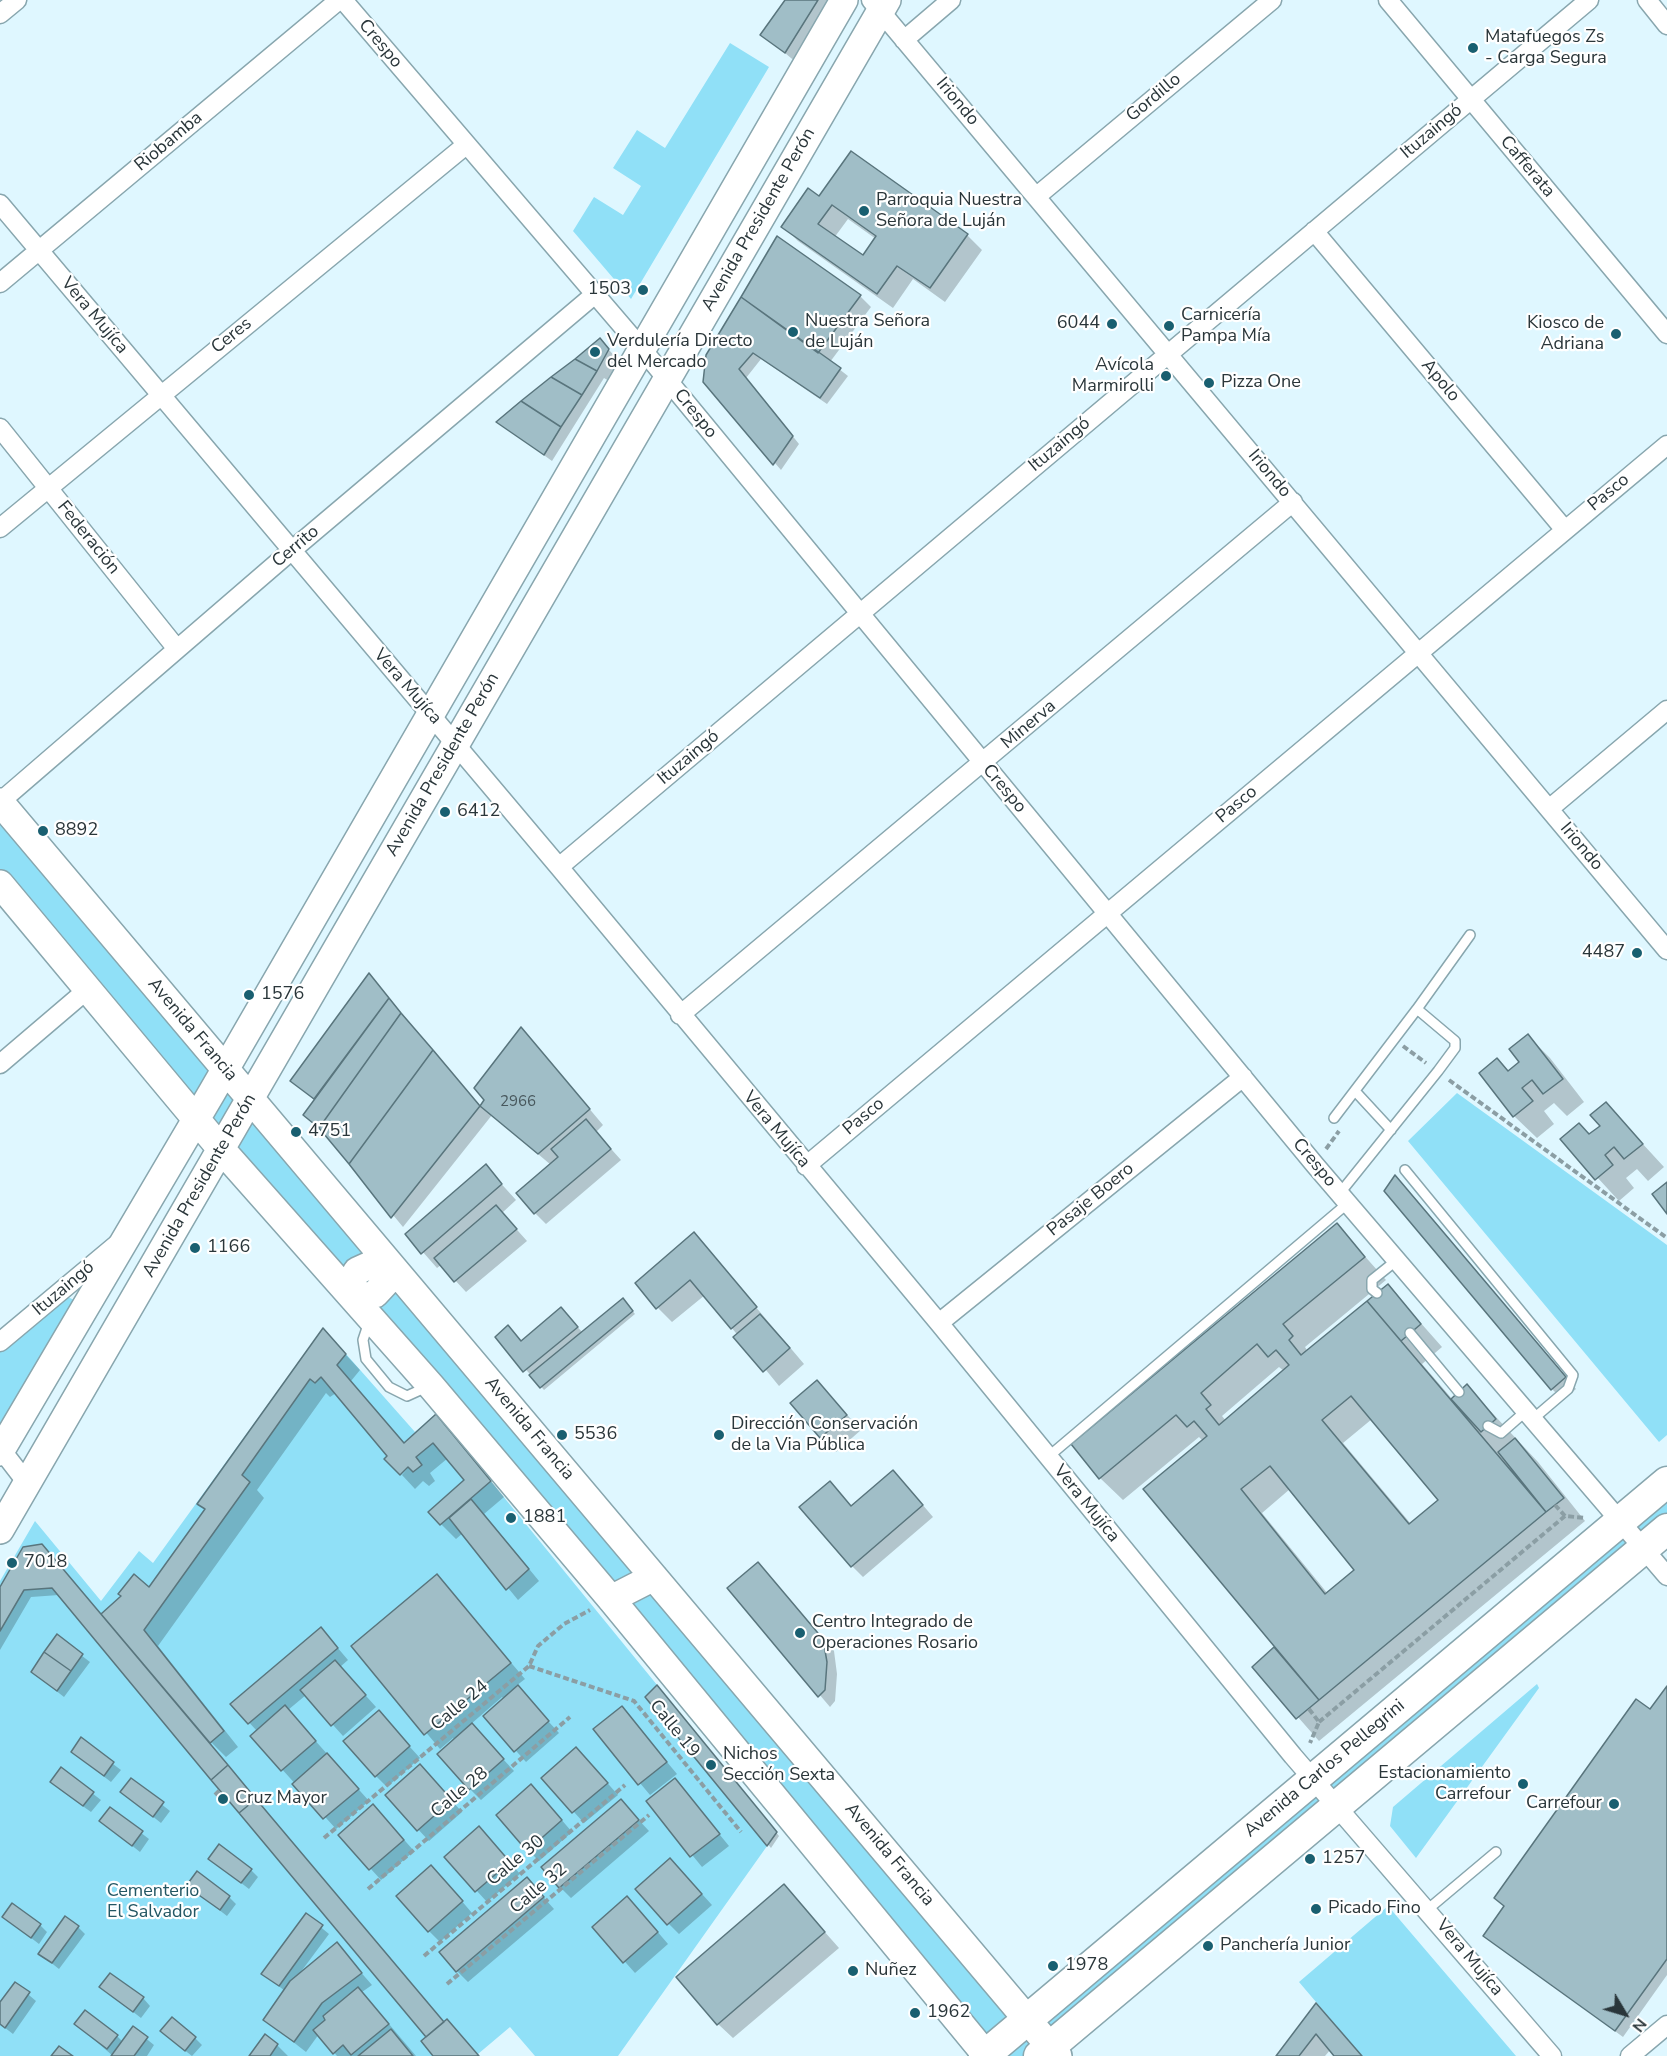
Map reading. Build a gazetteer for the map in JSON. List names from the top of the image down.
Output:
{
  "streets": {
    "main road": ["Avenida Presidente Perón", "Avenida Francia", "Avenida Carlos Pellegrini"],
    "street": [
      "Crespo",
      "Gordillo",
      "Iriondo",
      "Ituzaingó",
      "Riobamba",
      "Cafferata",
      "Vera Mujíca",
      "Ceres",
      "Apolo",
      "Pasco",
      "Federación",
      "Cerrito",
      "Minerva",
      "Pasaje Boero"
    ],
    "path": [
      "Calle 24",
      "Calle 19",
      "Calle 28",
      "Calle 30",
      "Calle 32"
    ]
  },
  "crossings": [
    ["Crespo", "Ituzaingó"],
    ["Crespo", "Riobamba"],
    ["Crespo", "Avenida Presidente Perón"],
    ["Crespo", "Ceres"],
    ["Crespo", "Pasco"],
    ["Crespo", "Cerrito"],
    ["Crespo", "Minerva"],
    ["Crespo", "Pasaje Boero"],
    ["Crespo", "Avenida Carlos Pellegrini"],
    ["Gordillo", "Iriondo"],
    ["Iriondo", "Ituzaingó"],
    ["Iriondo", "Avenida Presidente Perón"],
    ["Iriondo", "Pasco"],
    ["Iriondo", "Minerva"],
    ["Ituzaingó", "Cafferata"],
    ["Ituzaingó", "Avenida Presidente Perón"],
    ["Ituzaingó", "Vera Mujíca"],
    ["Ituzaingó", "Apolo"],
    ["Riobamba", "Vera Mujíca"],
    ["Avenida Presidente Perón", "Vera Mujíca"],
    ["Avenida Presidente Perón", "Avenida Francia"],
    ["Vera Mujíca", "Ceres"],
    ["Vera Mujíca", "Pasco"],
    ["Vera Mujíca", "Cerrito"],
    ["Vera Mujíca", "Minerva"],
    ["Vera Mujíca", "Pasaje Boero"],
    ["Vera Mujíca", "Avenida Carlos Pellegrini"],
    ["Ceres", "Federación"],
    ["Apolo", "Pasco"],
    ["Federación", "Cerrito"],
    ["Cerrito", "Avenida Francia"],
    ["Avenida Francia", "Avenida Carlos Pellegrini"],
    ["Calle 24", "Calle 19"]
  ],
  "parks": ["Cementerio El Salvador"],
  "places": [
    "Matafuegos Zs - Carga Segura",
    "Parroquia Nuestra Señora de Luján",
    "1503",
    "6044",
    "Carnicería Pampa Mía",
    "Nuestra Señora de Luján",
    "Kiosco de Adriana",
    "Verdulería Directo del Mercado",
    "Avícola Marmirolli",
    "Pizza One",
    "6412",
    "8892",
    "4487",
    "1576",
    "4751",
    "1166",
    "5536",
    "Dirección Conservación de la Via Pública",
    "1881",
    "7018",
    "Centro Integrado de Operaciones Rosario",
    "Nichos Sección Sexta",
    "Estacionamiento Carrefour",
    "Cruz Mayor",
    "Carrefour",
    "1257",
    "Picado Fino",
    "Panchería Junior",
    "1978",
    "Nuñez",
    "1962"
  ],
  "house_numbers": ["2966"],
  "north": "bottom right"
}
